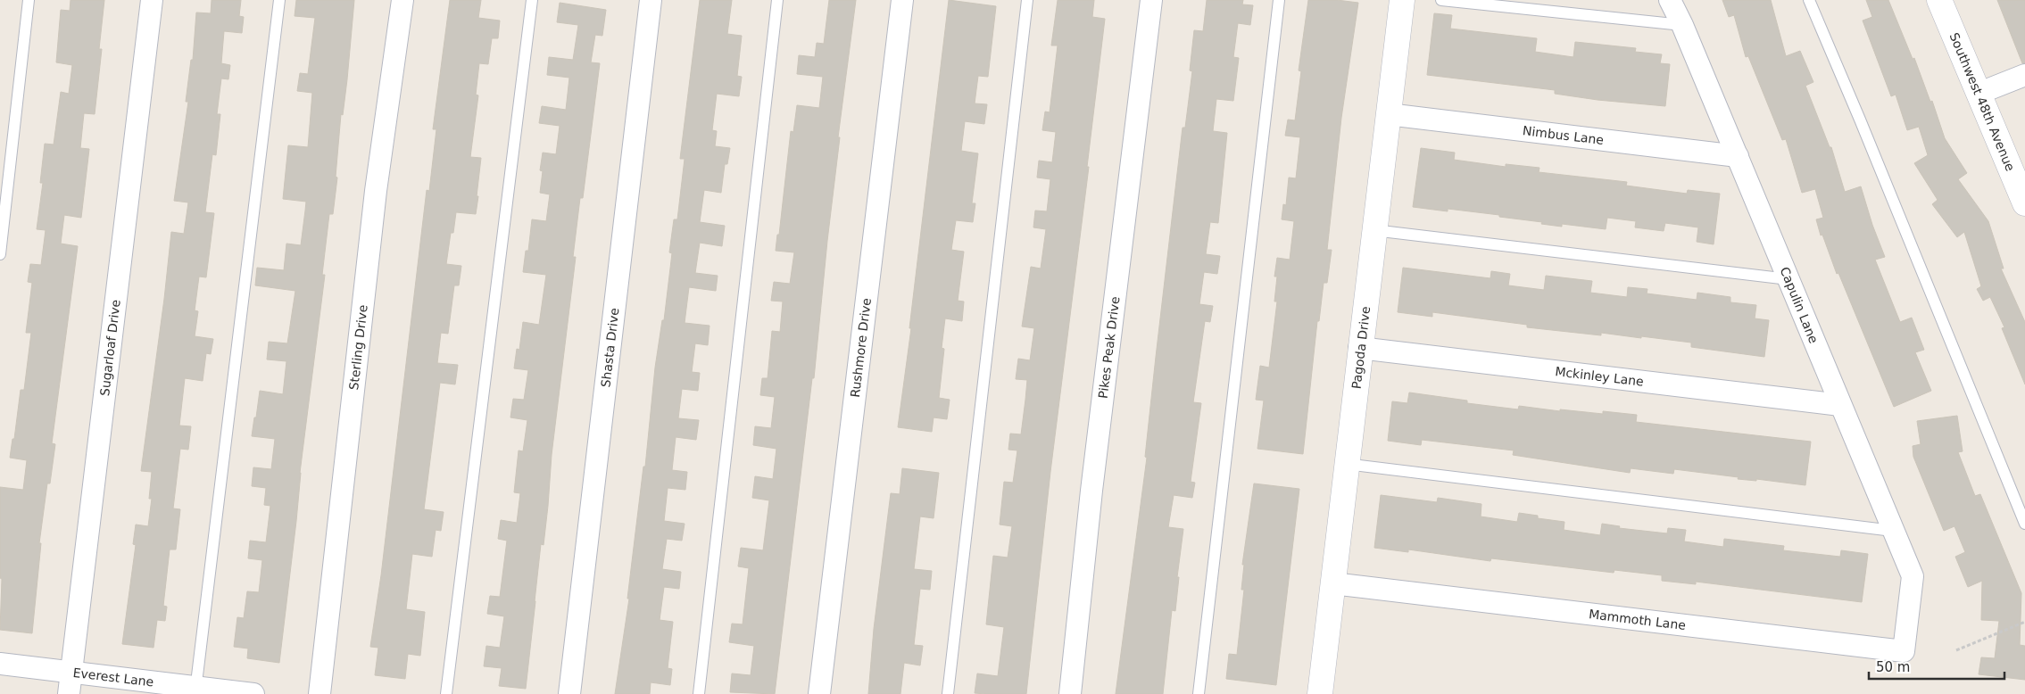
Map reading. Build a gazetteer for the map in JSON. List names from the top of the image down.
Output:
{
  "streets": {
    "street": [
      "Southwest 48th Avenue",
      "Nimbus Lane",
      "Capulin Lane",
      "Sugarloaf Drive",
      "Sterling Drive",
      "Shasta Drive",
      "Rushmore Drive",
      "Pikes Peak Drive",
      "Pagoda Drive",
      "Mckinley Lane",
      "Mammoth Lane",
      "Everest Lane"
    ]
  },
  "crossings": [
    ["Nimbus Lane", "Capulin Lane"],
    ["Nimbus Lane", "Pagoda Drive"],
    ["Capulin Lane", "Mckinley Lane"],
    ["Capulin Lane", "Mammoth Lane"],
    ["Sugarloaf Drive", "Everest Lane"],
    ["Pagoda Drive", "Mckinley Lane"],
    ["Pagoda Drive", "Mammoth Lane"]
  ],
  "scale_bar": "50 m"
}
